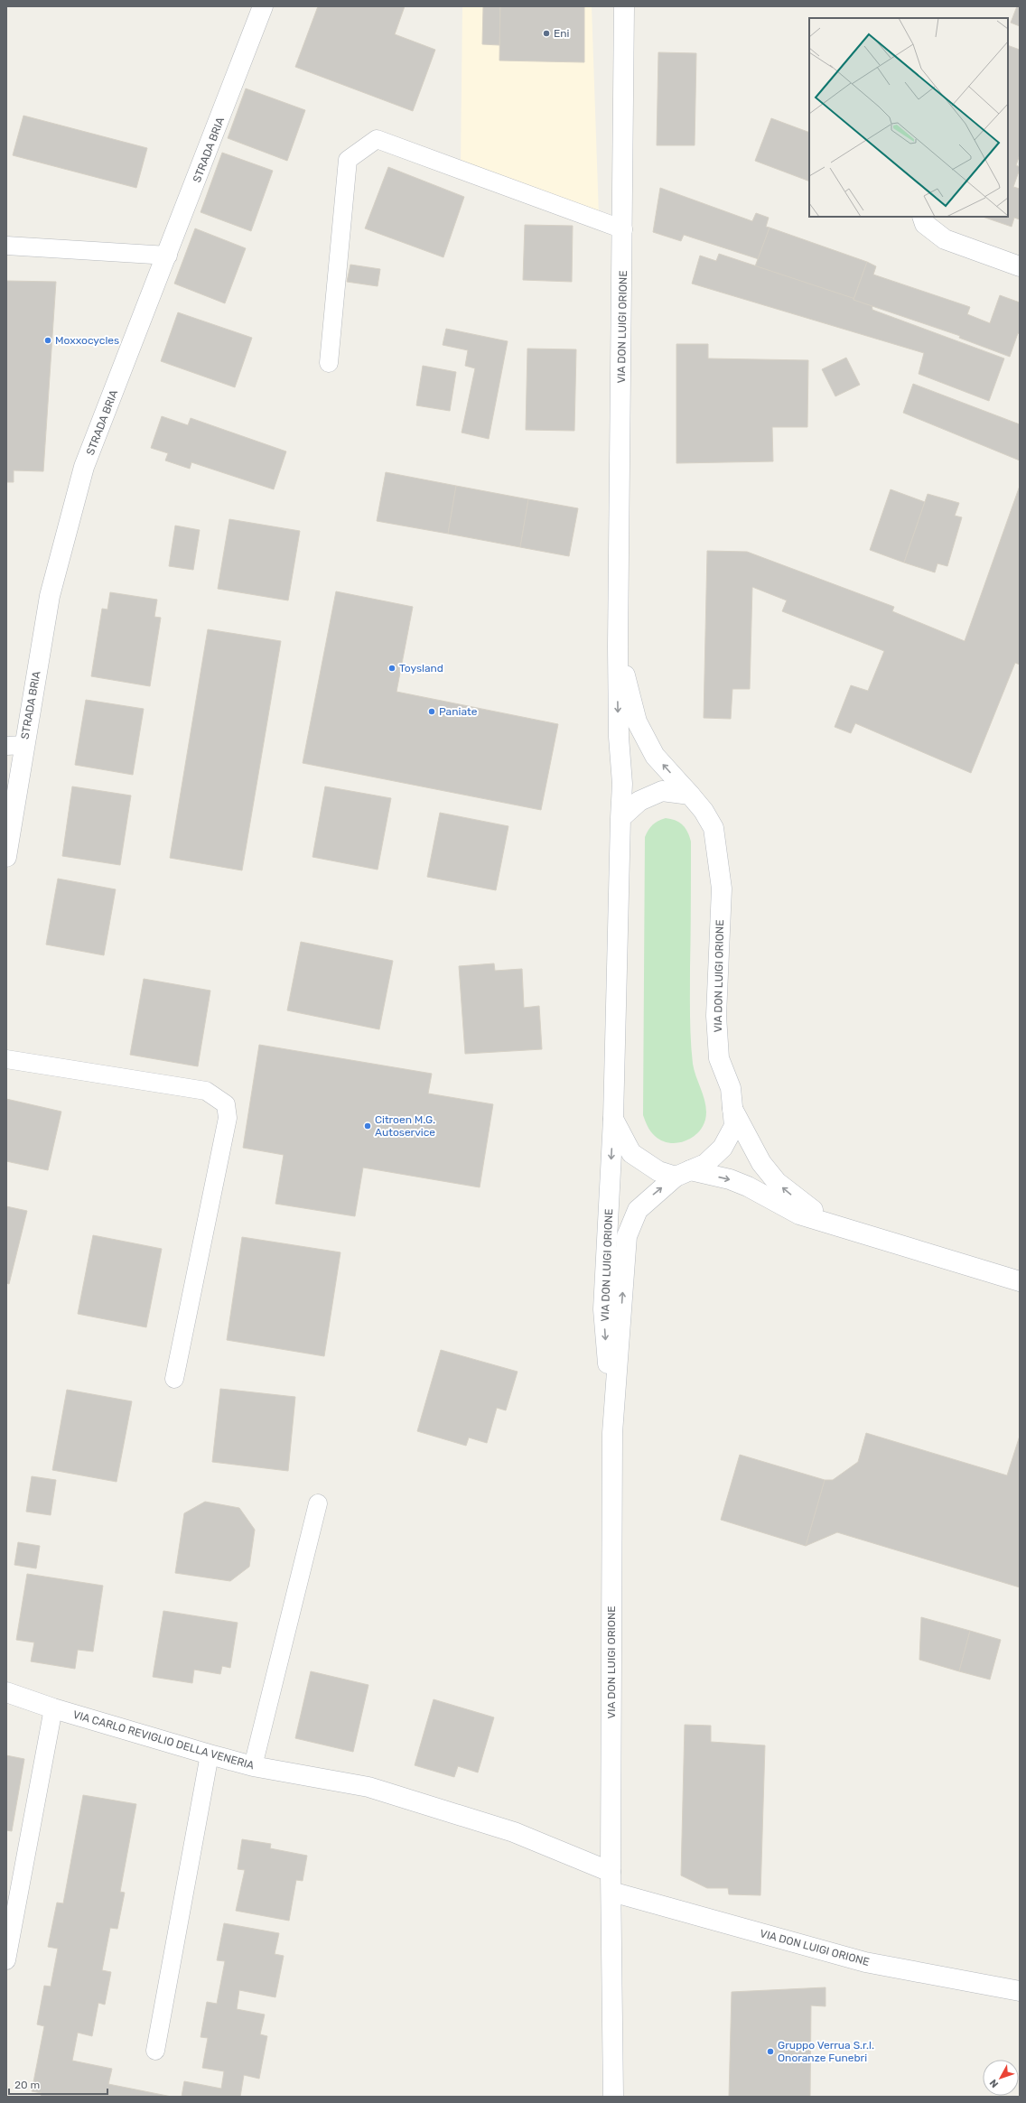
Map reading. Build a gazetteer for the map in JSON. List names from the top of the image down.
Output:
{
  "streets": {
    "main road": ["STRADA BRIA", "VIA DON LUIGI ORIONE", "VIA CARLO REVIGLIO DELLA VENERIA"]
  },
  "crossings": [
    ["VIA DON LUIGI ORIONE", "VIA CARLO REVIGLIO DELLA VENERIA"]
  ],
  "places": [
    "Eni",
    "Moxxocycles",
    "Toysland",
    "Paniate",
    "Citroen M.G. Autoservice",
    "Gruppo Verrua S.r.l. Onoranze Funebri"
  ],
  "scale_bar": "20 m",
  "north": "bottom left"
}
